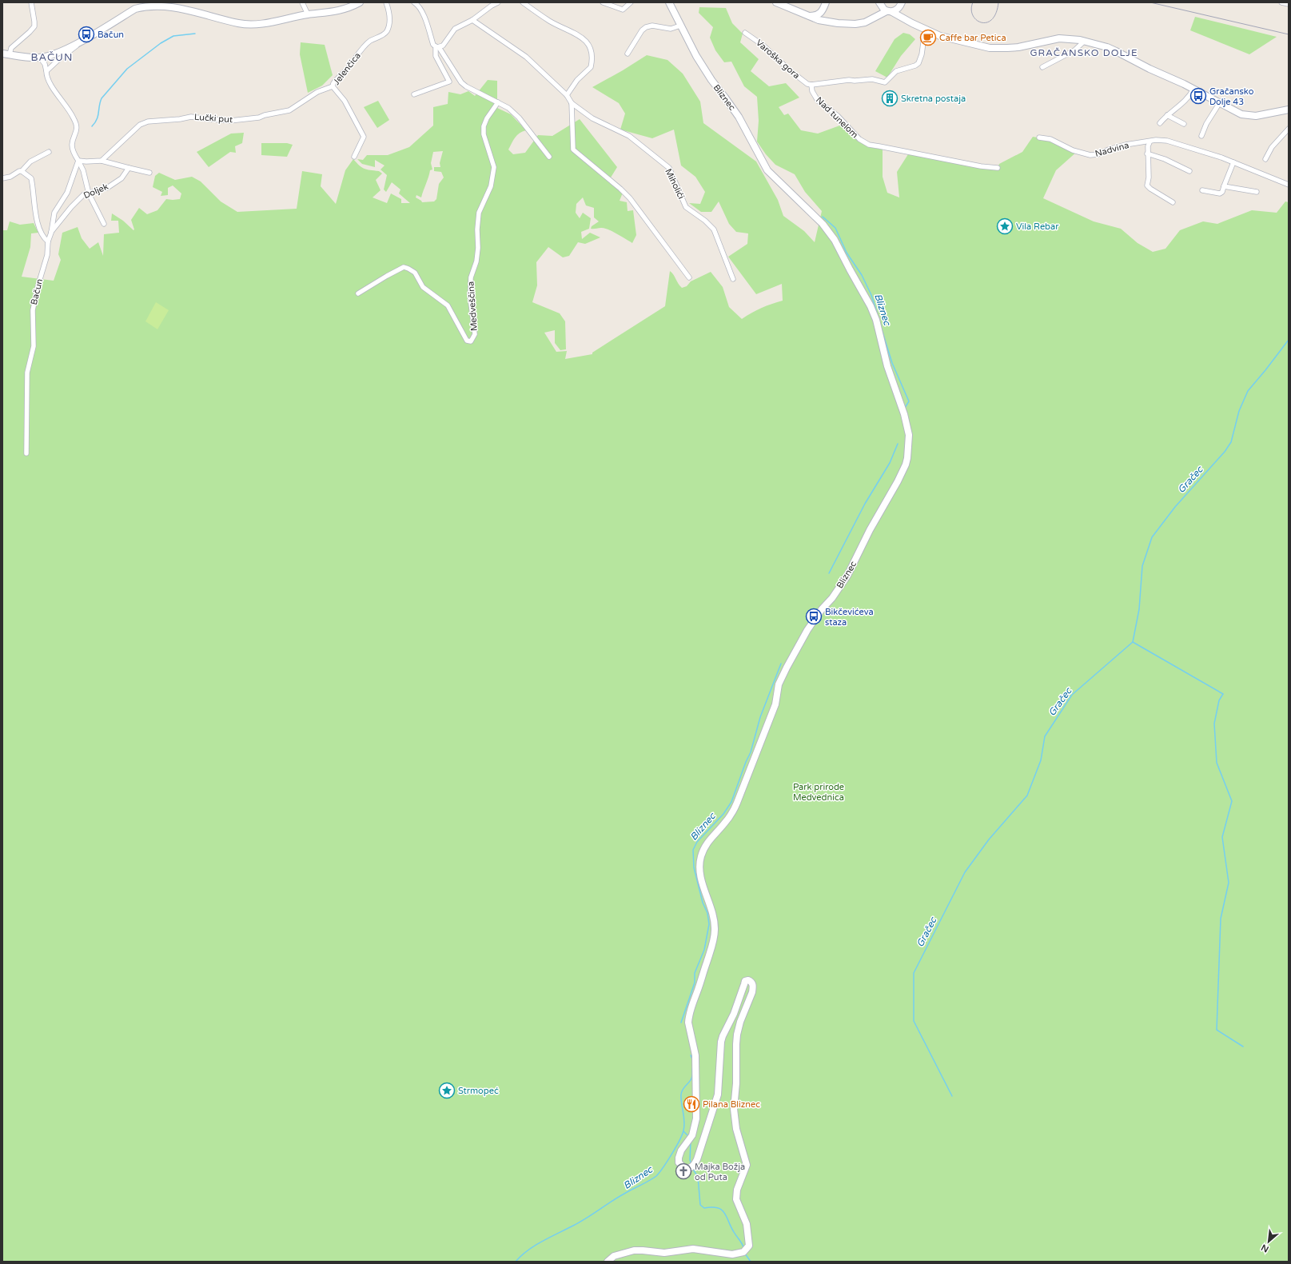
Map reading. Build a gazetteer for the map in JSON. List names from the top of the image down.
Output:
{
  "streets": {
    "main road": ["Bliznec"],
    "street": [
      "Varoška gora",
      "Jelenčica",
      "Nad tunelom",
      "Lučki put",
      "Nadvina",
      "Miholići",
      "Doljek",
      "Bačun",
      "Medveščina"
    ]
  },
  "crossings": [
    ["Varoška gora", "Nad tunelom"],
    ["Jelenčica", "Lučki put"],
    ["Doljek", "Bačun"]
  ],
  "districts": ["GRAČANSKO DOLJE", "BAČUN"],
  "water": ["Bliznec", "Gračec"],
  "parks": ["Park prirode Medvednica"],
  "places": {
    "bus stop": ["Bačun", "Gračansko Dolje 43", "Bikčevićeva staza"],
    "cafe": ["Caffe bar Petica"],
    "building": ["Skretna postaja"],
    "place": ["Vila Rebar", "Strmopeć"],
    "restaurant": ["Pilana Bliznec"],
    "church": ["Majka Božja od Puta"]
  },
  "north": "bottom left"
}
